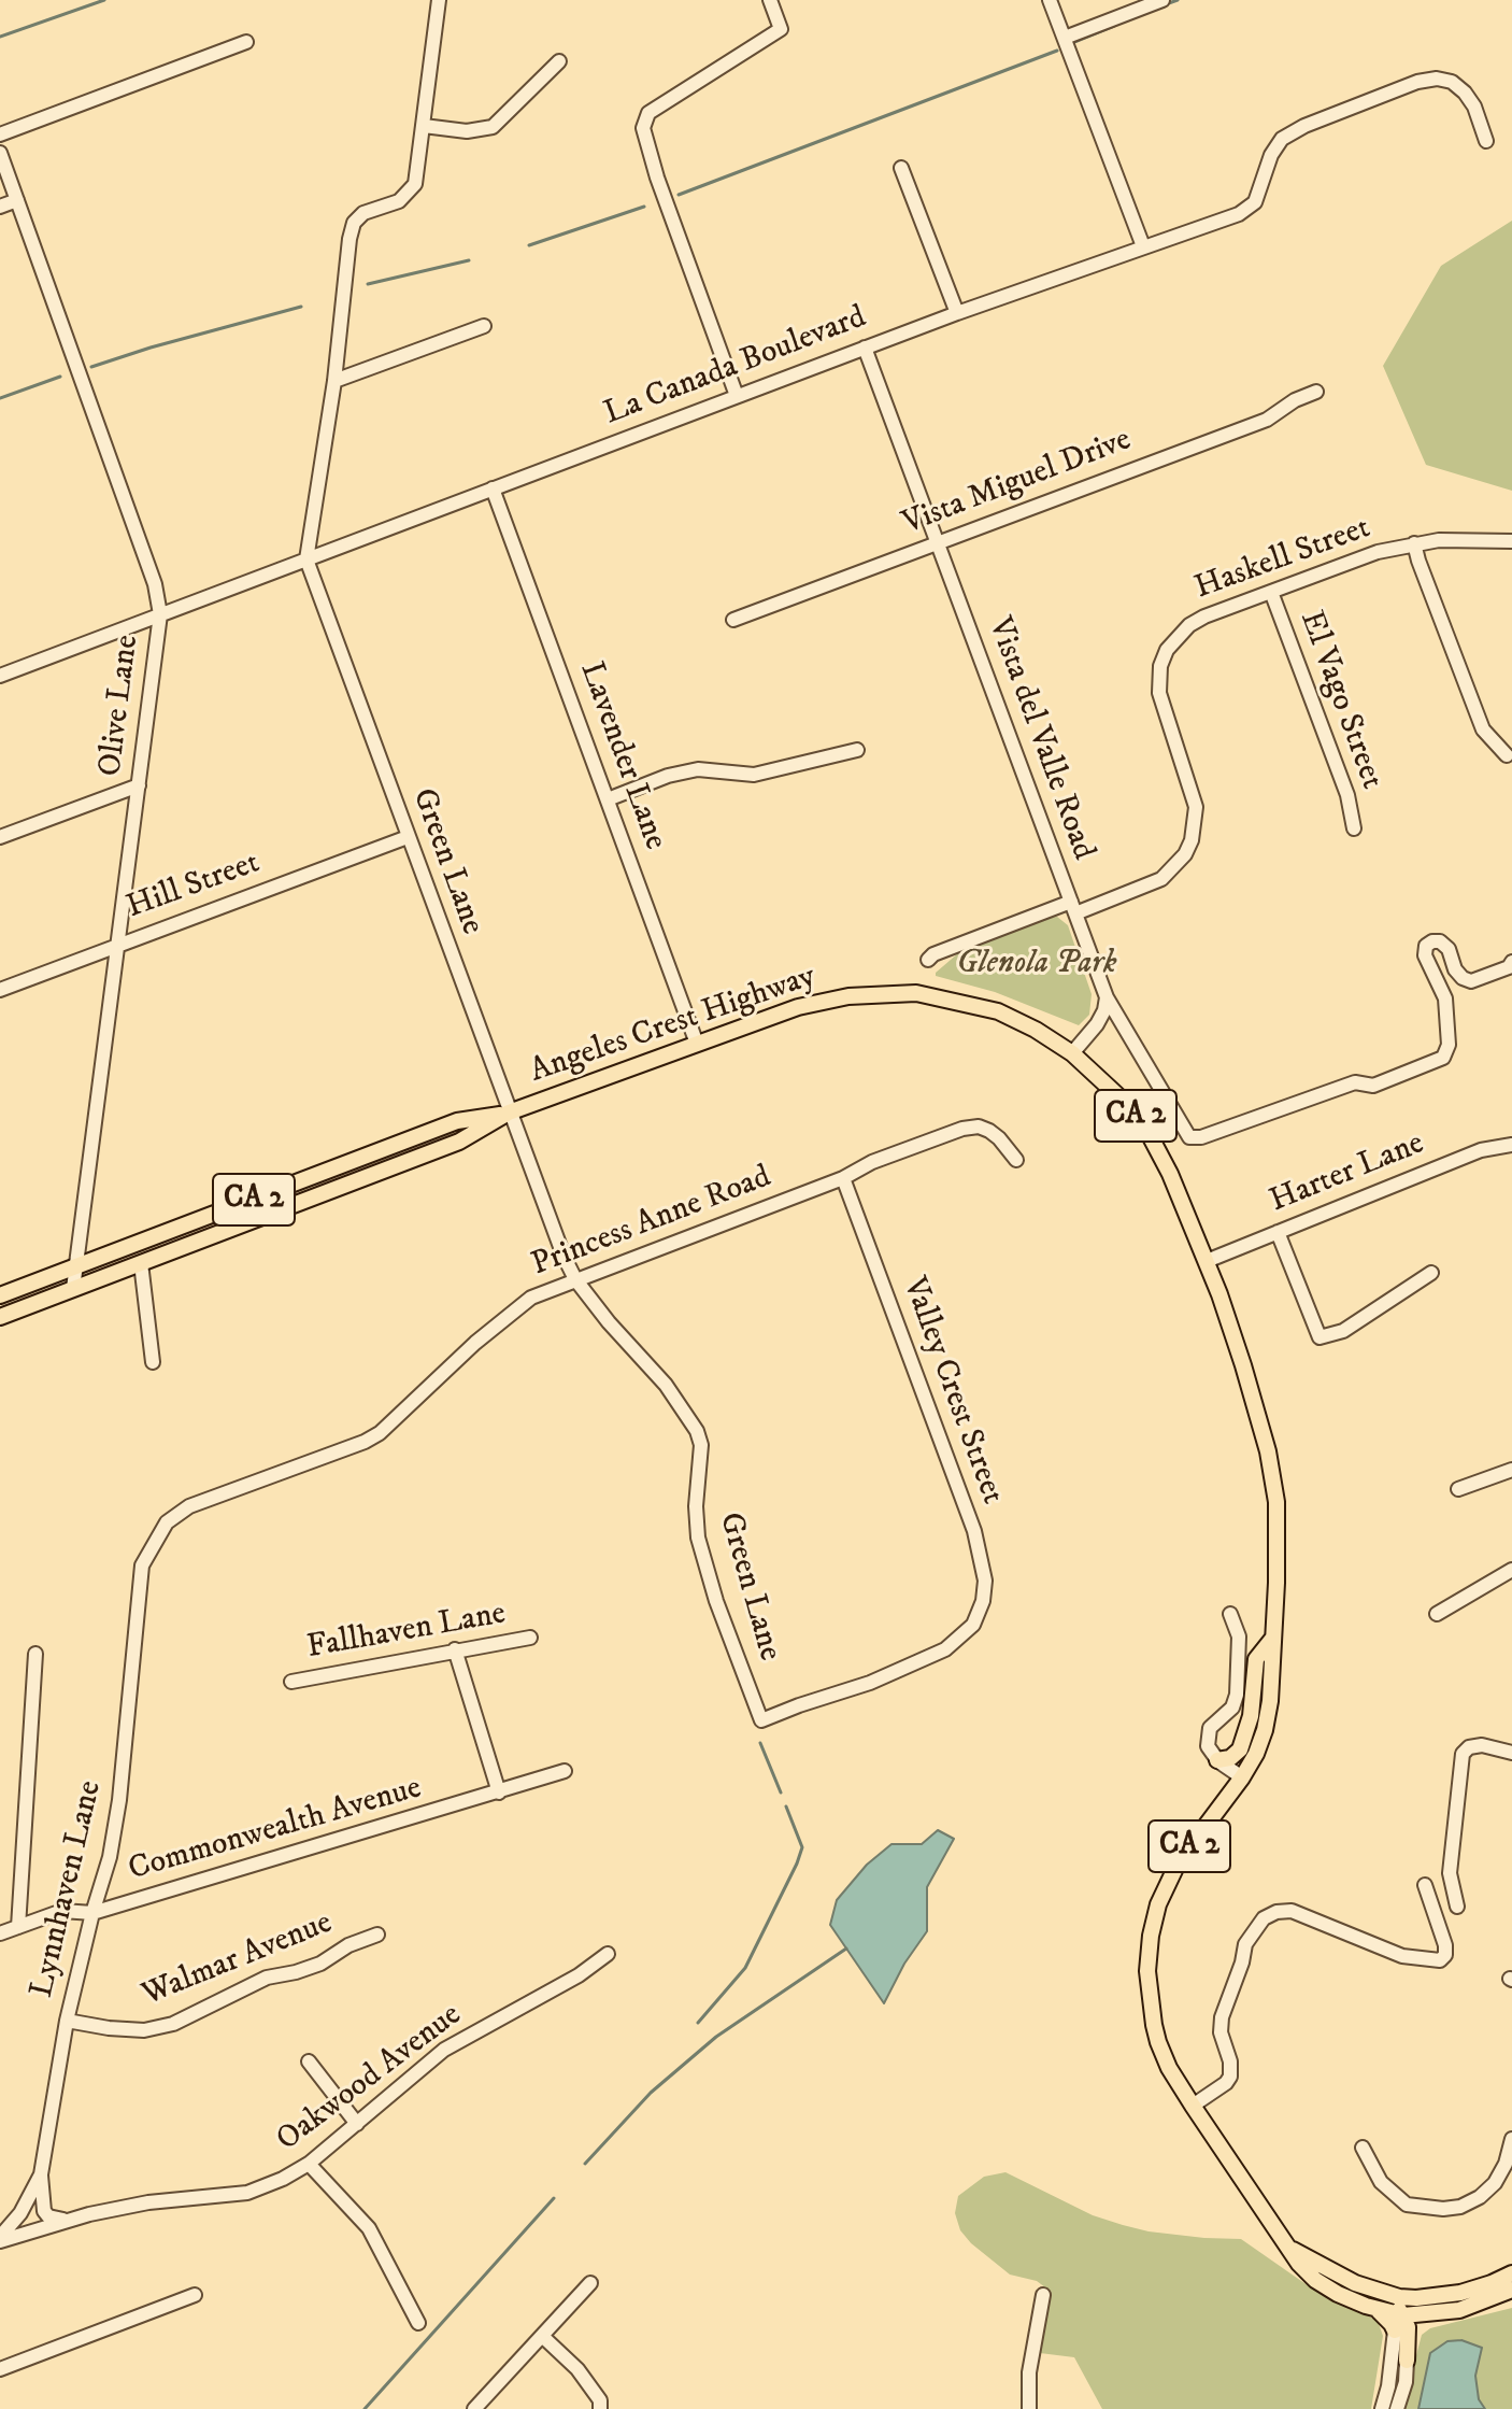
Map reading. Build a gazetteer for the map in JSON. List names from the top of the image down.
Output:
{
  "streets": {
    "main road": ["Angeles Crest Highway", "CA 2"],
    "street": [
      "La Canada Boulevard",
      "Vista Miguel Drive",
      "Haskell Street",
      "El Vago Street",
      "Olive Lane",
      "Vista del Valle Road",
      "Lavender Lane",
      "Green Lane",
      "Hill Street",
      "Harter Lane",
      "Princess Anne Road",
      "Valley Crest Street",
      "Fallhaven Lane",
      "Commonwealth Avenue",
      "Lynnhaven Lane",
      "Walmar Avenue",
      "Oakwood Avenue"
    ]
  },
  "crossings": [
    ["La Canada Boulevard", "Olive Lane"],
    ["La Canada Boulevard", "Vista del Valle Road"],
    ["La Canada Boulevard", "Lavender Lane"],
    ["La Canada Boulevard", "Green Lane"],
    ["Vista Miguel Drive", "Vista del Valle Road"],
    ["Haskell Street", "El Vago Street"],
    ["Haskell Street", "Vista del Valle Road"],
    ["Olive Lane", "Hill Street"],
    ["Olive Lane", "Angeles Crest Highway"],
    ["Lavender Lane", "Angeles Crest Highway"],
    ["Green Lane", "Hill Street"],
    ["Green Lane", "Angeles Crest Highway"],
    ["Green Lane", "Princess Anne Road"],
    ["Green Lane", "Valley Crest Street"],
    ["Angeles Crest Highway", "Harter Lane"],
    ["Princess Anne Road", "Valley Crest Street"],
    ["Princess Anne Road", "Lynnhaven Lane"],
    ["Commonwealth Avenue", "Lynnhaven Lane"],
    ["Lynnhaven Lane", "Walmar Avenue"],
    ["Lynnhaven Lane", "Oakwood Avenue"]
  ],
  "parks": ["Glenola Park"]
}
